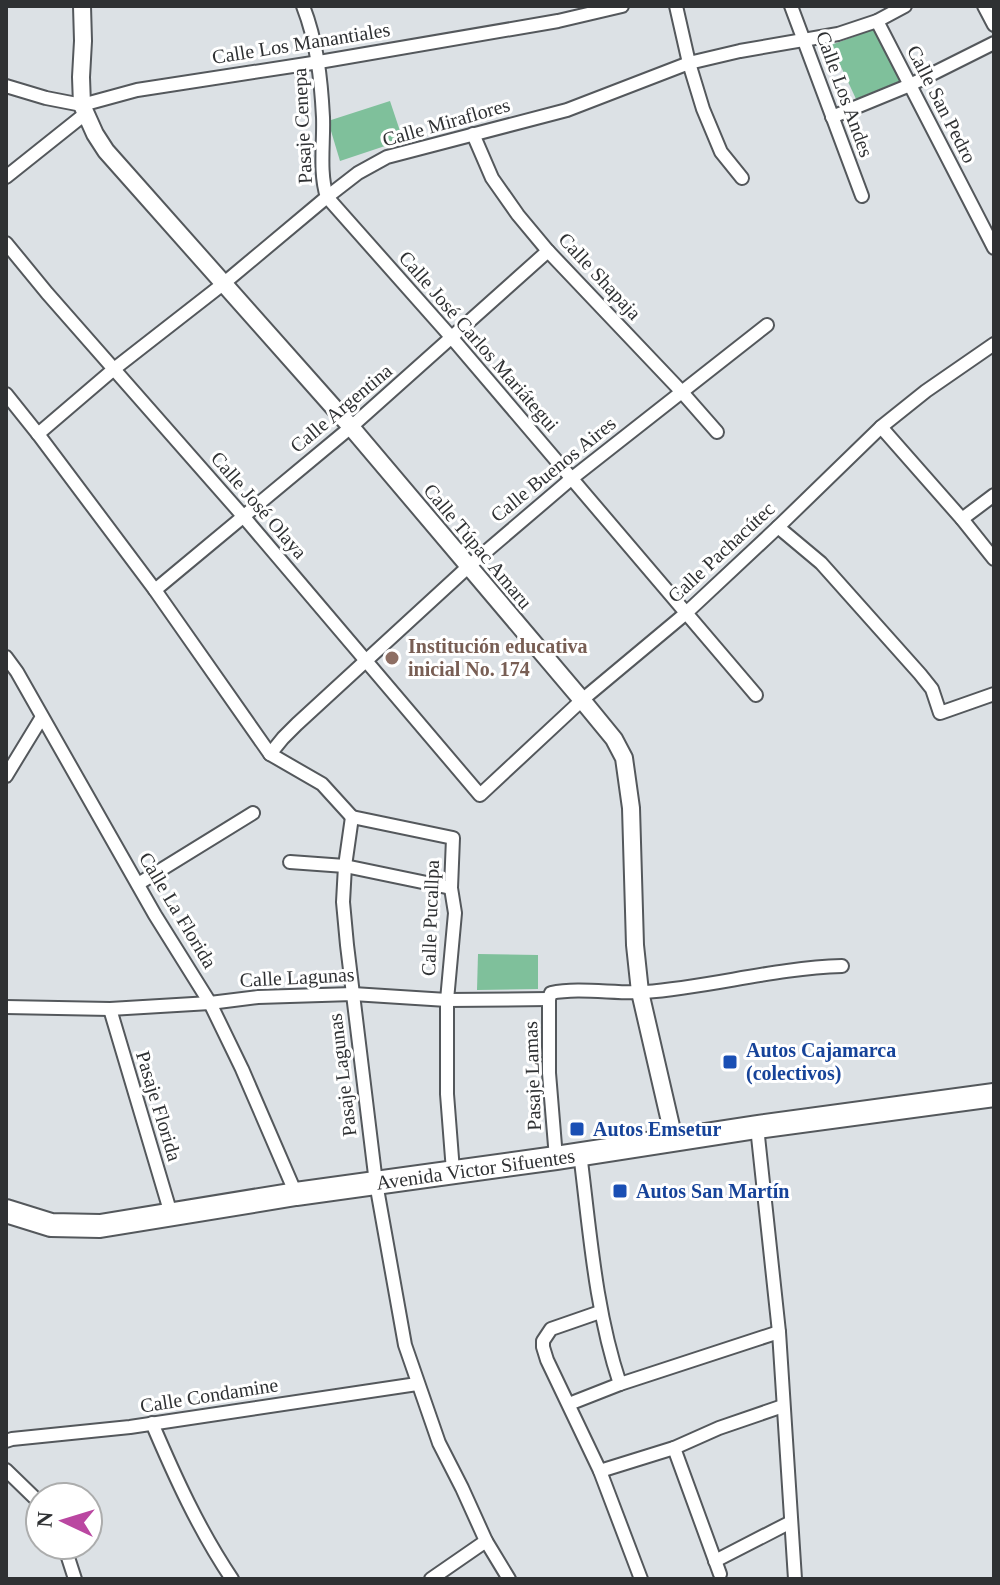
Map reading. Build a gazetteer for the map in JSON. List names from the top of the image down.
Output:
{
  "streets": {
    "highway": ["Avenida Victor Sifuentes"],
    "street": [
      "Calle Los Manantiales",
      "Calle Los Andes",
      "Calle San Pedro",
      "Calle Miraflores",
      "Pasaje Cenepa",
      "Calle Shapaja",
      "Calle José Carlos Mariátegui",
      "Calle Argentina",
      "Calle Buenos Aires",
      "Calle José Olaya",
      "Calle Túpac Amaru",
      "Calle Pachacútec",
      "Calle La Florida",
      "Calle Pucallpa",
      "Calle Lagunas",
      "Pasaje Lagunas",
      "Pasaje Lamas",
      "Pasaje Florida",
      "Calle Condamine"
    ]
  },
  "crossings": [
    ["Calle Los Manantiales", "Pasaje Cenepa"],
    ["Calle Los Manantiales", "Calle Túpac Amaru"],
    ["Calle Los Andes", "Calle Miraflores"],
    ["Calle San Pedro", "Calle Miraflores"],
    ["Calle Miraflores", "Pasaje Cenepa"],
    ["Calle Miraflores", "Calle Shapaja"],
    ["Calle Miraflores", "Calle José Carlos Mariátegui"],
    ["Calle Miraflores", "Calle José Olaya"],
    ["Calle Miraflores", "Calle Túpac Amaru"],
    ["Pasaje Cenepa", "Calle José Carlos Mariátegui"],
    ["Calle Shapaja", "Calle Argentina"],
    ["Calle Shapaja", "Calle Buenos Aires"],
    ["Calle José Carlos Mariátegui", "Calle Argentina"],
    ["Calle José Carlos Mariátegui", "Calle Buenos Aires"],
    ["Calle José Carlos Mariátegui", "Calle Pachacútec"],
    ["Calle Argentina", "Calle José Olaya"],
    ["Calle Argentina", "Calle Túpac Amaru"],
    ["Calle Buenos Aires", "Calle José Olaya"],
    ["Calle Buenos Aires", "Calle Túpac Amaru"],
    ["Calle José Olaya", "Calle Pachacútec"],
    ["Calle Túpac Amaru", "Calle Pachacútec"],
    ["Calle Túpac Amaru", "Avenida Victor Sifuentes"],
    ["Calle La Florida", "Calle Lagunas"],
    ["Calle La Florida", "Avenida Victor Sifuentes"],
    ["Calle Pucallpa", "Calle Lagunas"],
    ["Calle Pucallpa", "Pasaje Lagunas"],
    ["Calle Pucallpa", "Avenida Victor Sifuentes"],
    ["Calle Lagunas", "Pasaje Lagunas"],
    ["Calle Lagunas", "Pasaje Lamas"],
    ["Calle Lagunas", "Pasaje Florida"],
    ["Pasaje Lagunas", "Avenida Victor Sifuentes"],
    ["Pasaje Lagunas", "Calle Condamine"],
    ["Pasaje Lamas", "Avenida Victor Sifuentes"],
    ["Pasaje Florida", "Avenida Victor Sifuentes"]
  ],
  "places": {
    "other": ["Institución educativa inicial No. 174"],
    "transit": ["Autos Cajamarca (colectivos)", "Autos Emsetur", "Autos San Martín"]
  },
  "north": "left"
}
